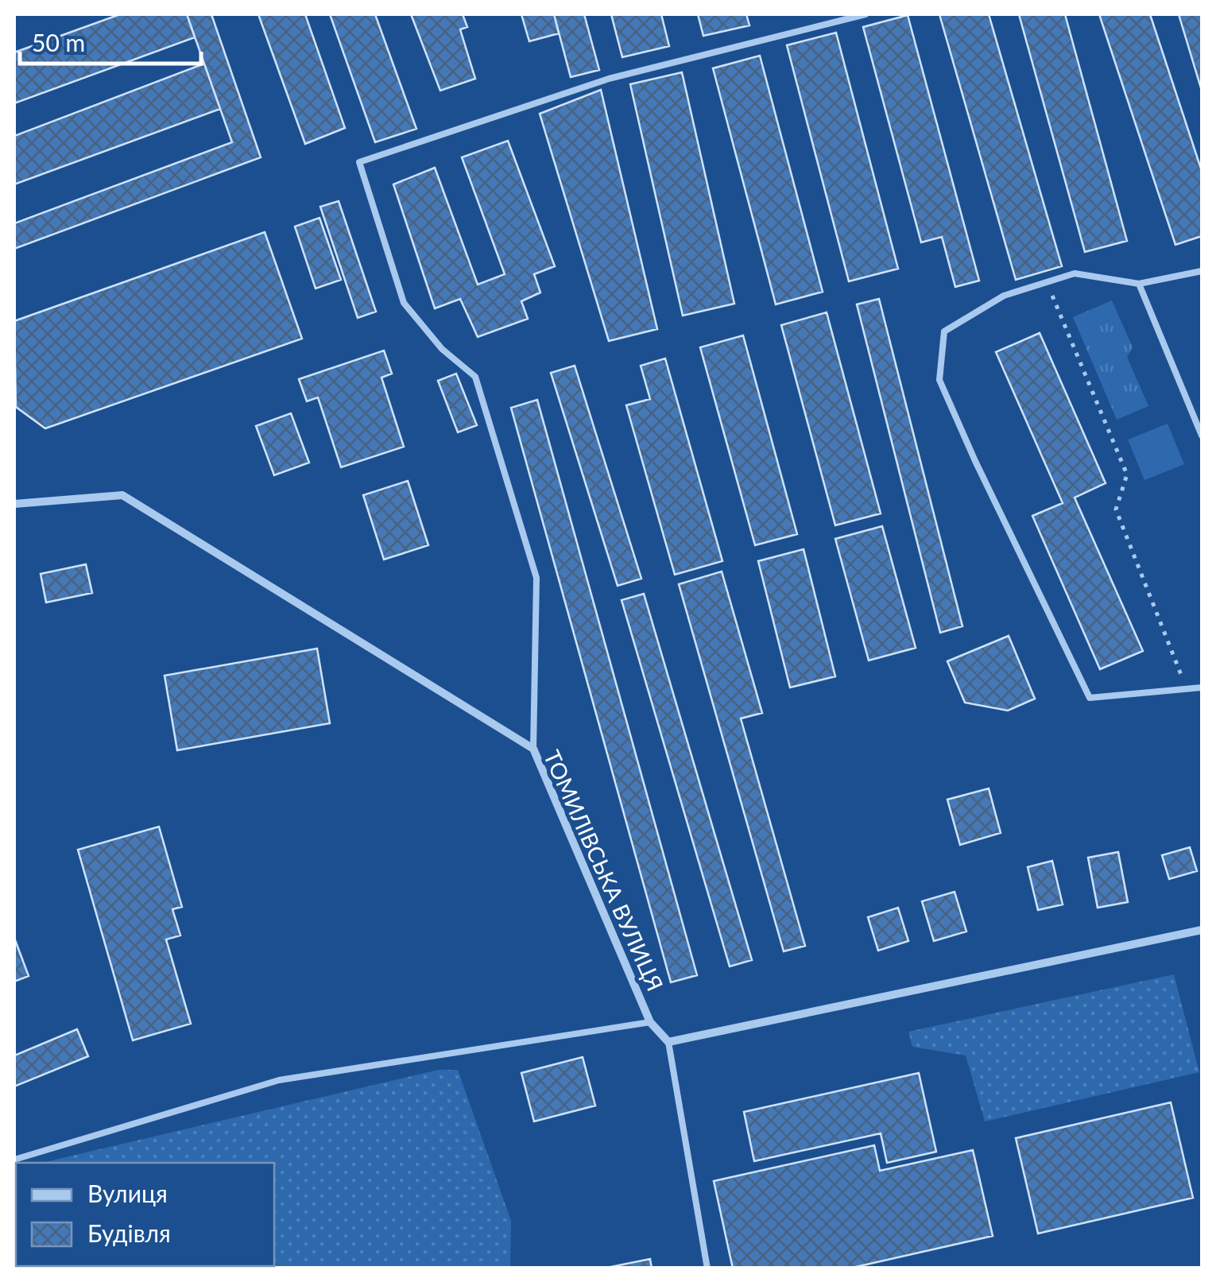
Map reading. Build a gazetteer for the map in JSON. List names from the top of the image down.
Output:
{
  "streets": {
    "street": ["ТОМИЛІВСЬКА ВУЛИЦЯ"]
  },
  "legend": ["Вулиця", "Будівля"],
  "scale_bar": "50 m"
}
